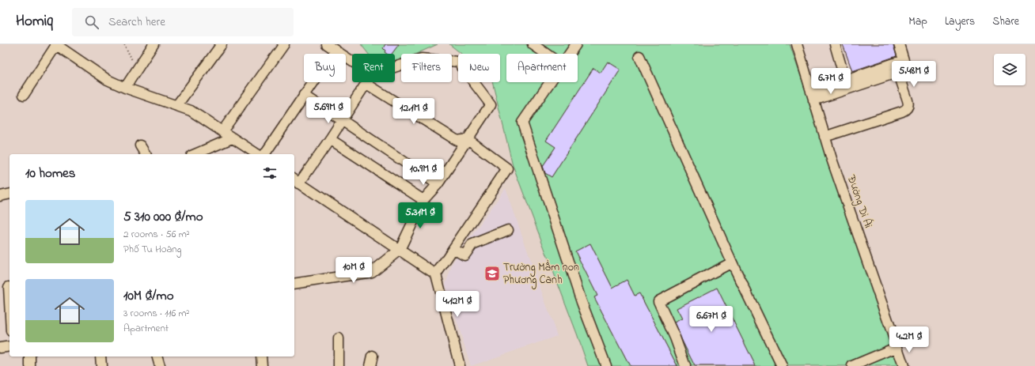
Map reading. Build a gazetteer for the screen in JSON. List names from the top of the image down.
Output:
{
  "streets": {
    "street": ["Đường Di Ái"]
  },
  "places": {
    "school or university": ["Trường Mầm non Phương Canh"]
  },
  "page": {
    "header": "Homiq",
    "search": "Search here",
    "nav": ["Map", "Layers", "Share"],
    "chip": [
      "Buy",
      "Rent",
      "Filters",
      "New",
      "Apartment"
    ],
    "price": [
      "5.48M ₫",
      "6.7M ₫",
      "5.69M ₫",
      "12.1M ₫",
      "10.9M ₫",
      "5.31M ₫",
      "10M ₫",
      "4.12M ₫",
      "6.67M ₫",
      "4.2M ₫"
    ],
    "heading": "10 homes",
    "list": [
      {
        "name": "5 310 000 ₫/mo",
        "note": "2 rooms · 56 m² · Phố Tu Hoàng"
      },
      {
        "name": "10M ₫/mo",
        "note": "3 rooms · 116 m² · Apartment"
      }
    ]
  }
}
